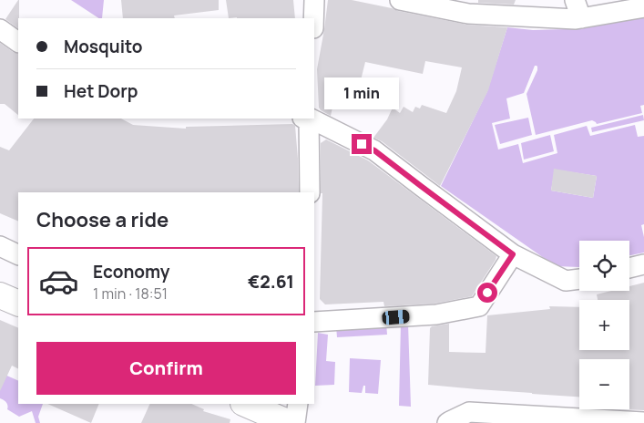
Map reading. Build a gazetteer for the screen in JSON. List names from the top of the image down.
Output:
{
  "page": {
    "banner": ["Mosquito", "Het Dorp"],
    "bubble": "1 min",
    "heading": "Choose a ride",
    "map_buttons": ["+", "−"],
    "list": [
      {
        "name": "Economy",
        "note": "1 min · 18:51",
        "value": "€2.61"
      }
    ],
    "buttons": "Confirm"
  }
}
